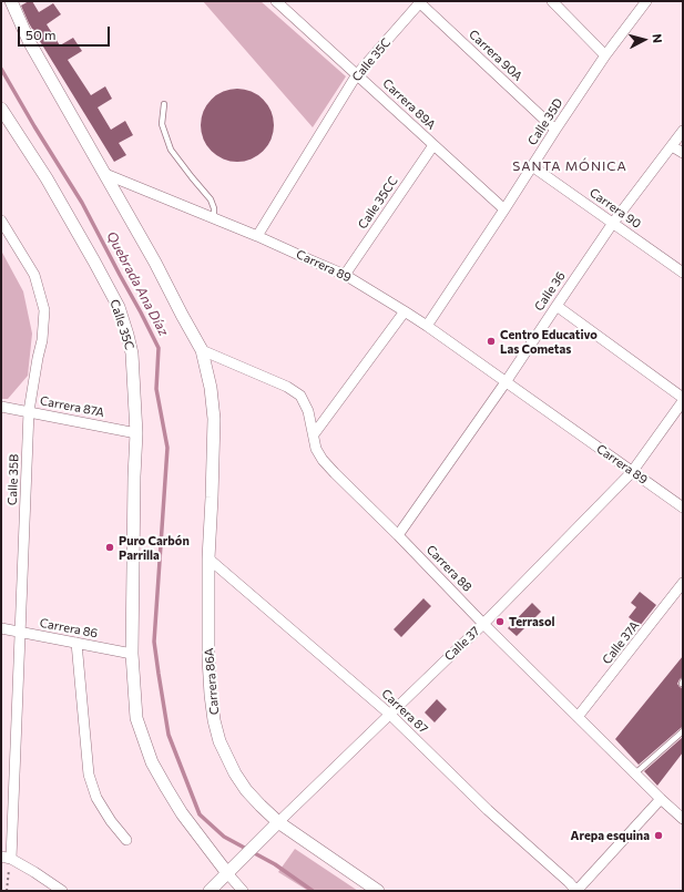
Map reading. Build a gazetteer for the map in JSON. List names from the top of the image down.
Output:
{
  "streets": {
    "street": [
      "Carrera 90A",
      "Calle 35C",
      "Carrera 89A",
      "Calle 35D",
      "Calle 35CC",
      "Carrera 90",
      "Carrera 89",
      "Calle 36",
      "Carrera 87A",
      "Calle 35B",
      "Carrera 88",
      "Carrera 86",
      "Calle 37A",
      "Calle 37",
      "Carrera 86A",
      "Carrera 87"
    ]
  },
  "crossings": [
    ["Carrera 90A", "Calle 35C"],
    ["Carrera 90A", "Calle 35D"],
    ["Calle 35C", "Carrera 89A"],
    ["Calle 35C", "Carrera 89"],
    ["Calle 35C", "Carrera 87A"],
    ["Calle 35C", "Carrera 86"],
    ["Carrera 89A", "Calle 35D"],
    ["Carrera 89A", "Calle 35CC"],
    ["Calle 35D", "Carrera 90"],
    ["Calle 35D", "Carrera 89"],
    ["Calle 35CC", "Carrera 89"],
    ["Carrera 90", "Calle 36"],
    ["Carrera 89", "Calle 36"],
    ["Carrera 89", "Calle 37"],
    ["Calle 36", "Carrera 88"],
    ["Carrera 87A", "Calle 35B"],
    ["Calle 35B", "Carrera 86"],
    ["Carrera 88", "Calle 37A"],
    ["Carrera 88", "Calle 37"],
    ["Calle 37", "Carrera 86A"],
    ["Calle 37", "Carrera 87"],
    ["Carrera 86A", "Carrera 87"]
  ],
  "districts": ["SANTA MÓNICA"],
  "water": ["Quebrada Ana Díaz"],
  "places": [
    "Centro Educativo Las Cometas",
    "Puro Carbón Parrilla",
    "Terrasol",
    "Arepa esquina"
  ],
  "scale_bar": "50 m",
  "north": "right"
}
